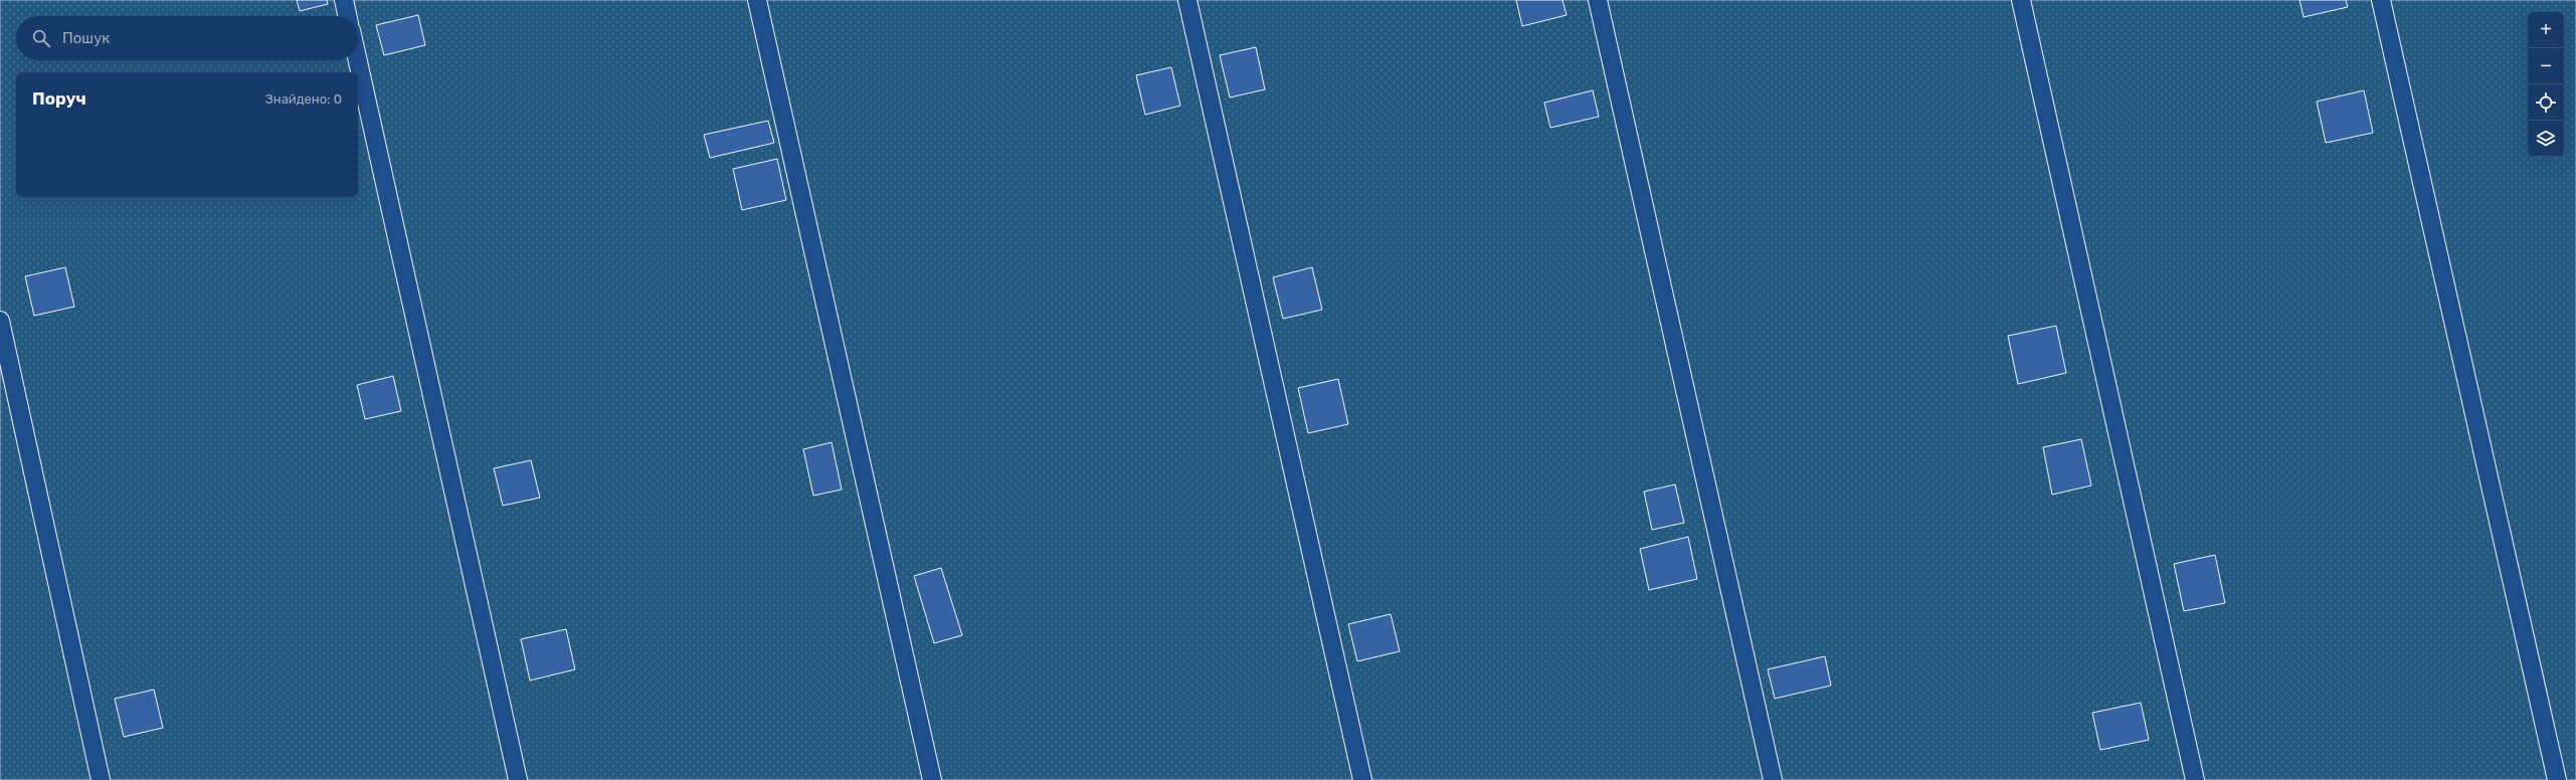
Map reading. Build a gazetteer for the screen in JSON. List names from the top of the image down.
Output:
{
  "page": {
    "map_buttons": ["+", "−"],
    "search": "Пошук",
    "heading": ["Поруч", "Знайдено: 0"]
  }
}
